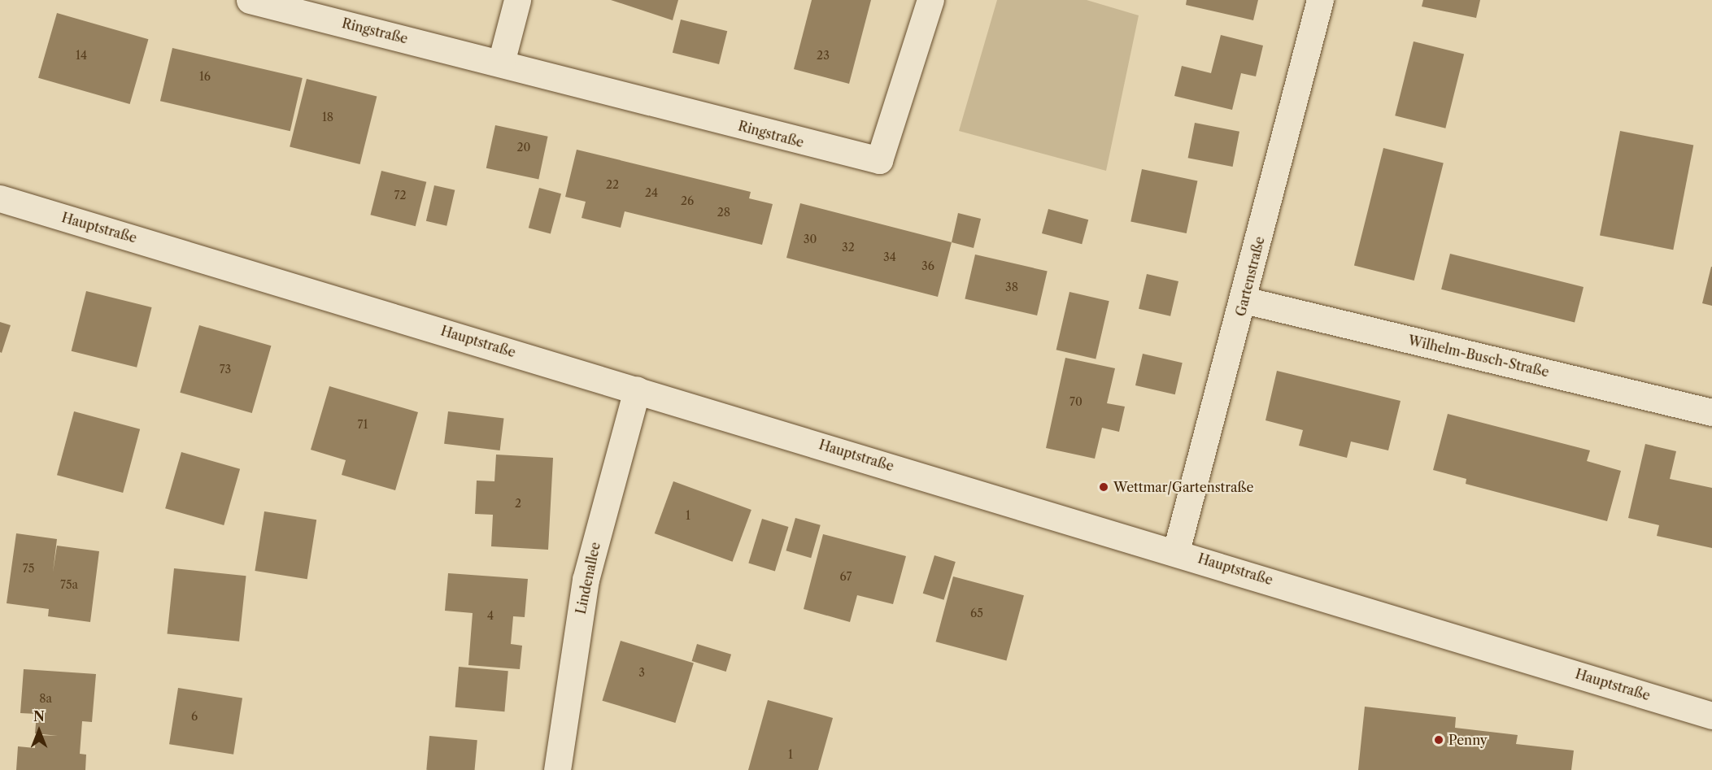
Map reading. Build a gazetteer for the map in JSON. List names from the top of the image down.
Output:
{
  "streets": {
    "street": [
      "Ringstraße",
      "Hauptstraße",
      "Gartenstraße",
      "Wilhelm-Busch-Straße",
      "Lindenallee"
    ]
  },
  "crossings": [
    ["Hauptstraße", "Gartenstraße"],
    ["Hauptstraße", "Lindenallee"],
    ["Gartenstraße", "Wilhelm-Busch-Straße"]
  ],
  "places": ["Wettmar/Gartenstraße", "Penny"],
  "house_numbers": [
    "14",
    "23",
    "16",
    "18",
    "20",
    "22",
    "24",
    "72",
    "26",
    "28",
    "30",
    "32",
    "34",
    "36",
    "38",
    "73",
    "70",
    "71",
    "2",
    "1",
    "75",
    "67",
    "75a",
    "65",
    "4",
    "3",
    "8a",
    "6",
    "1"
  ],
  "north": "top"
}
